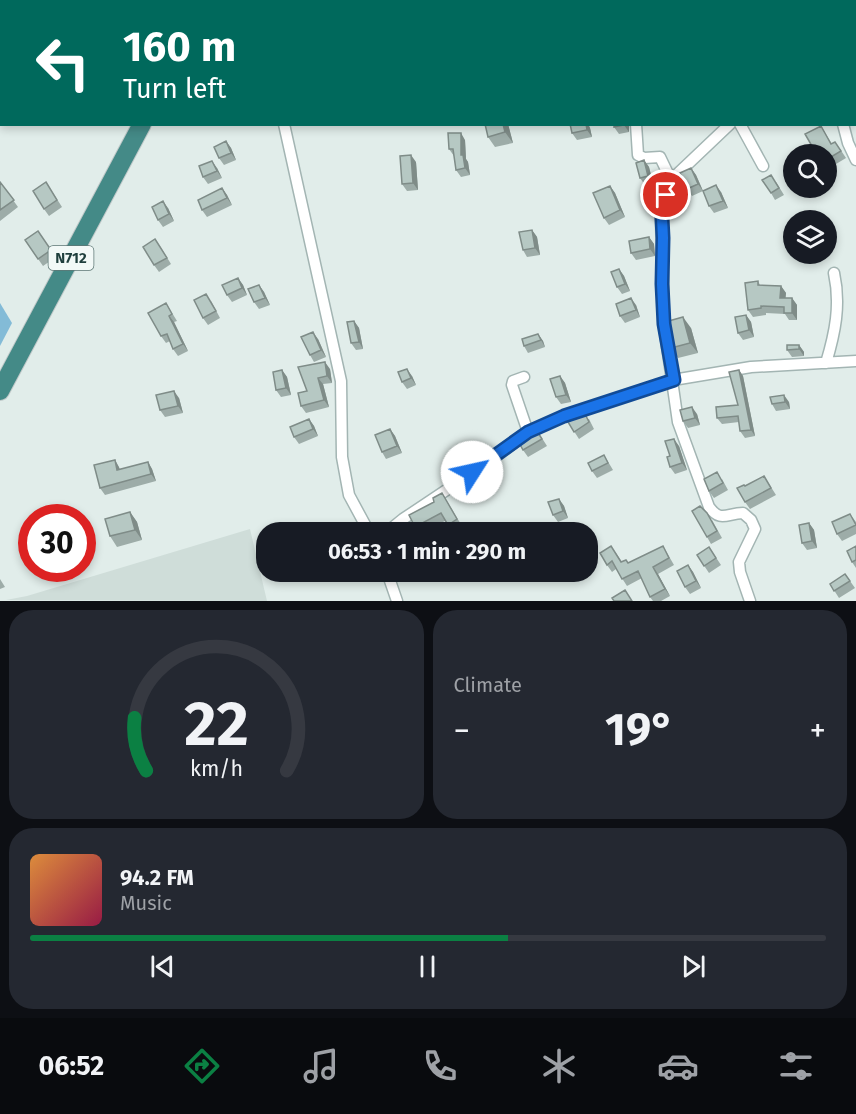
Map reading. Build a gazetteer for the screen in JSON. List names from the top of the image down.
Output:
{
  "streets": {
    "highway": ["N712"]
  },
  "page": {
    "turn": ["160 m", "Turn left"],
    "limit": "30",
    "trip": "06:53 · 1 min · 290 m",
    "tile": "Climate",
    "heat": ["−", "19°", "+"],
    "song": ["94.2 FM", "Music"],
    "tabs": "06:52",
    "gauge": ["22", "km/h"]
  }
}
